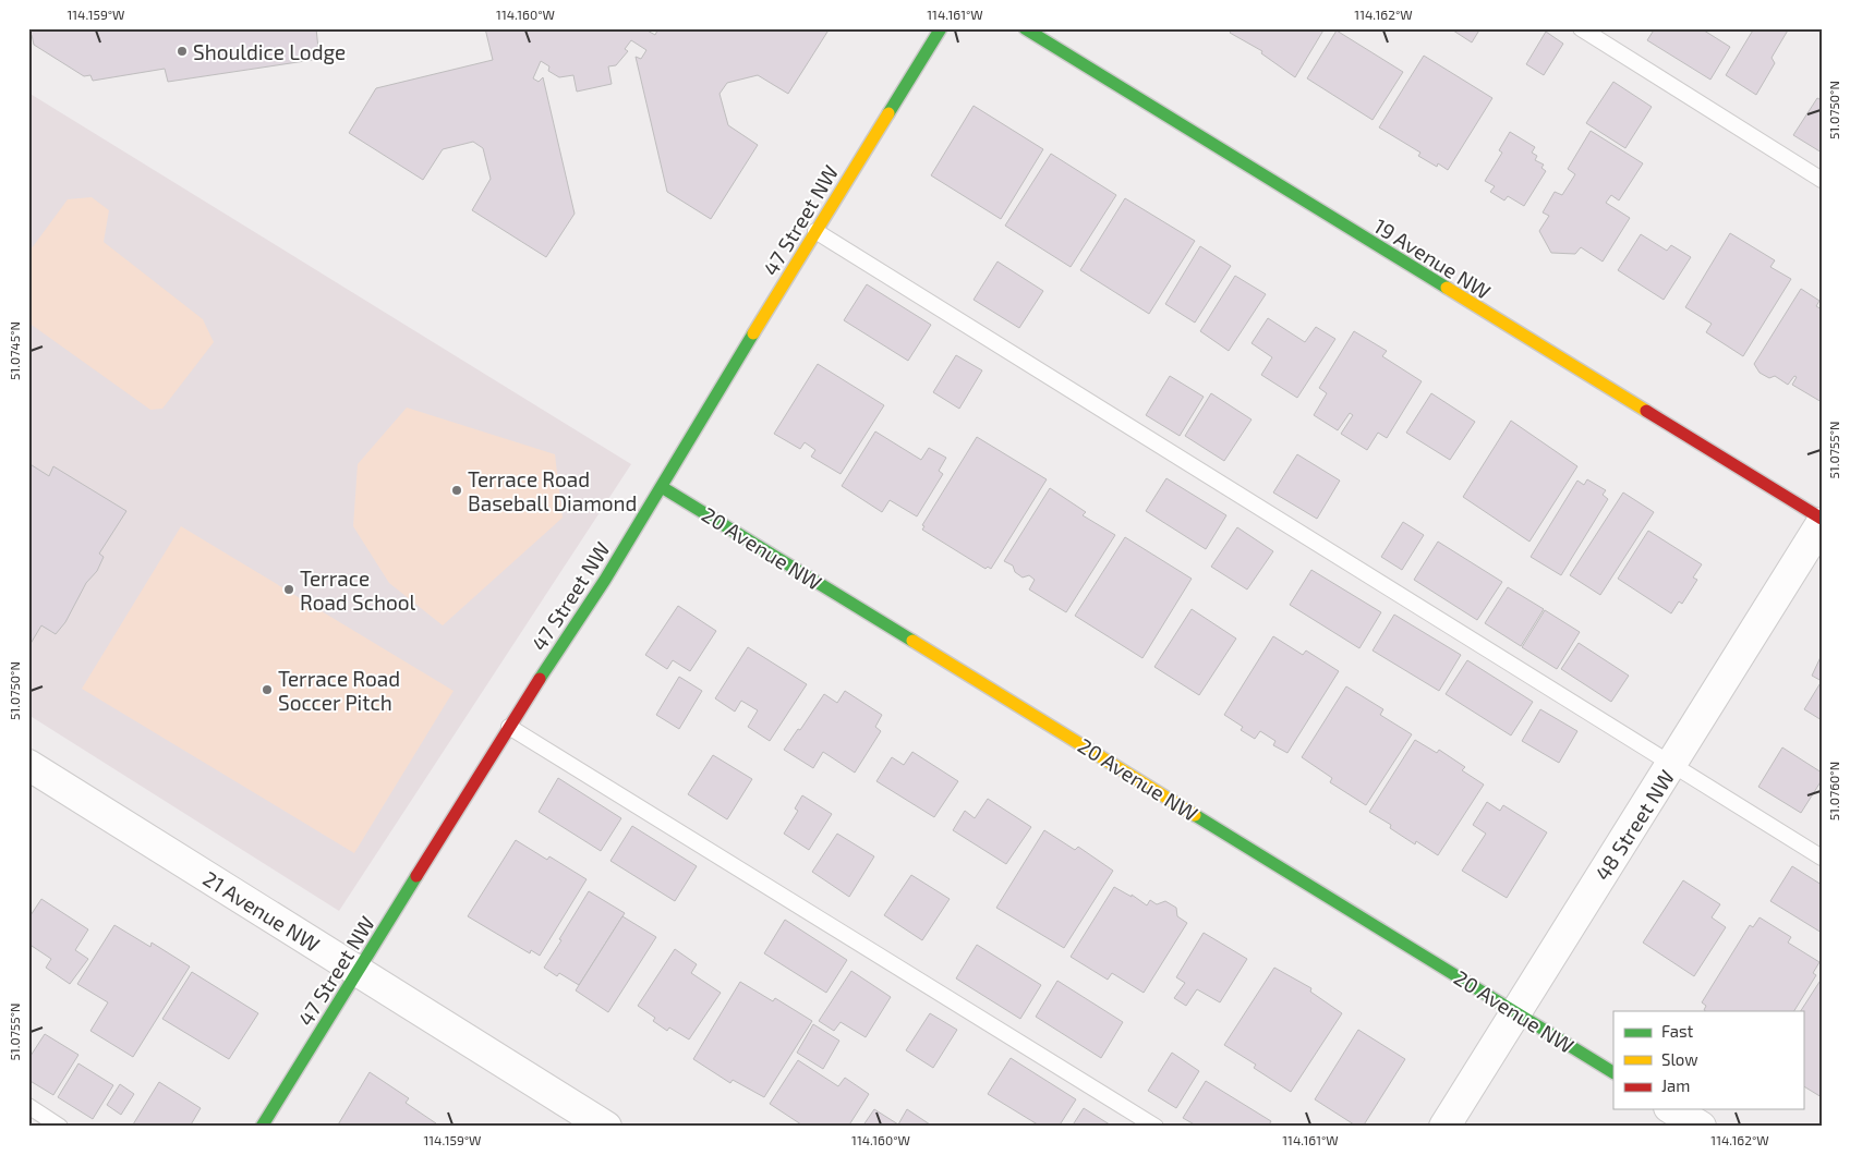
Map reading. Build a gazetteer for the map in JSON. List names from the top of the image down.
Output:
{
  "streets": {
    "street": [
      "47 Street NW",
      "19 Avenue NW",
      "20 Avenue NW",
      "48 Street NW",
      "21 Avenue NW"
    ]
  },
  "crossings": [
    ["47 Street NW", "20 Avenue NW"],
    ["47 Street NW", "21 Avenue NW"],
    ["20 Avenue NW", "48 Street NW"]
  ],
  "places": [
    "Shouldice Lodge",
    "Terrace Road Baseball Diamond",
    "Terrace Road School",
    "Terrace Road Soccer Pitch"
  ],
  "legend": ["Fast", "Slow", "Jam"],
  "coordinates": [
    "114.159°W",
    "114.160°W",
    "114.161°W",
    "114.162°W",
    "51.0750°N",
    "51.0745°N",
    "51.0755°N",
    "51.0760°N"
  ]
}
